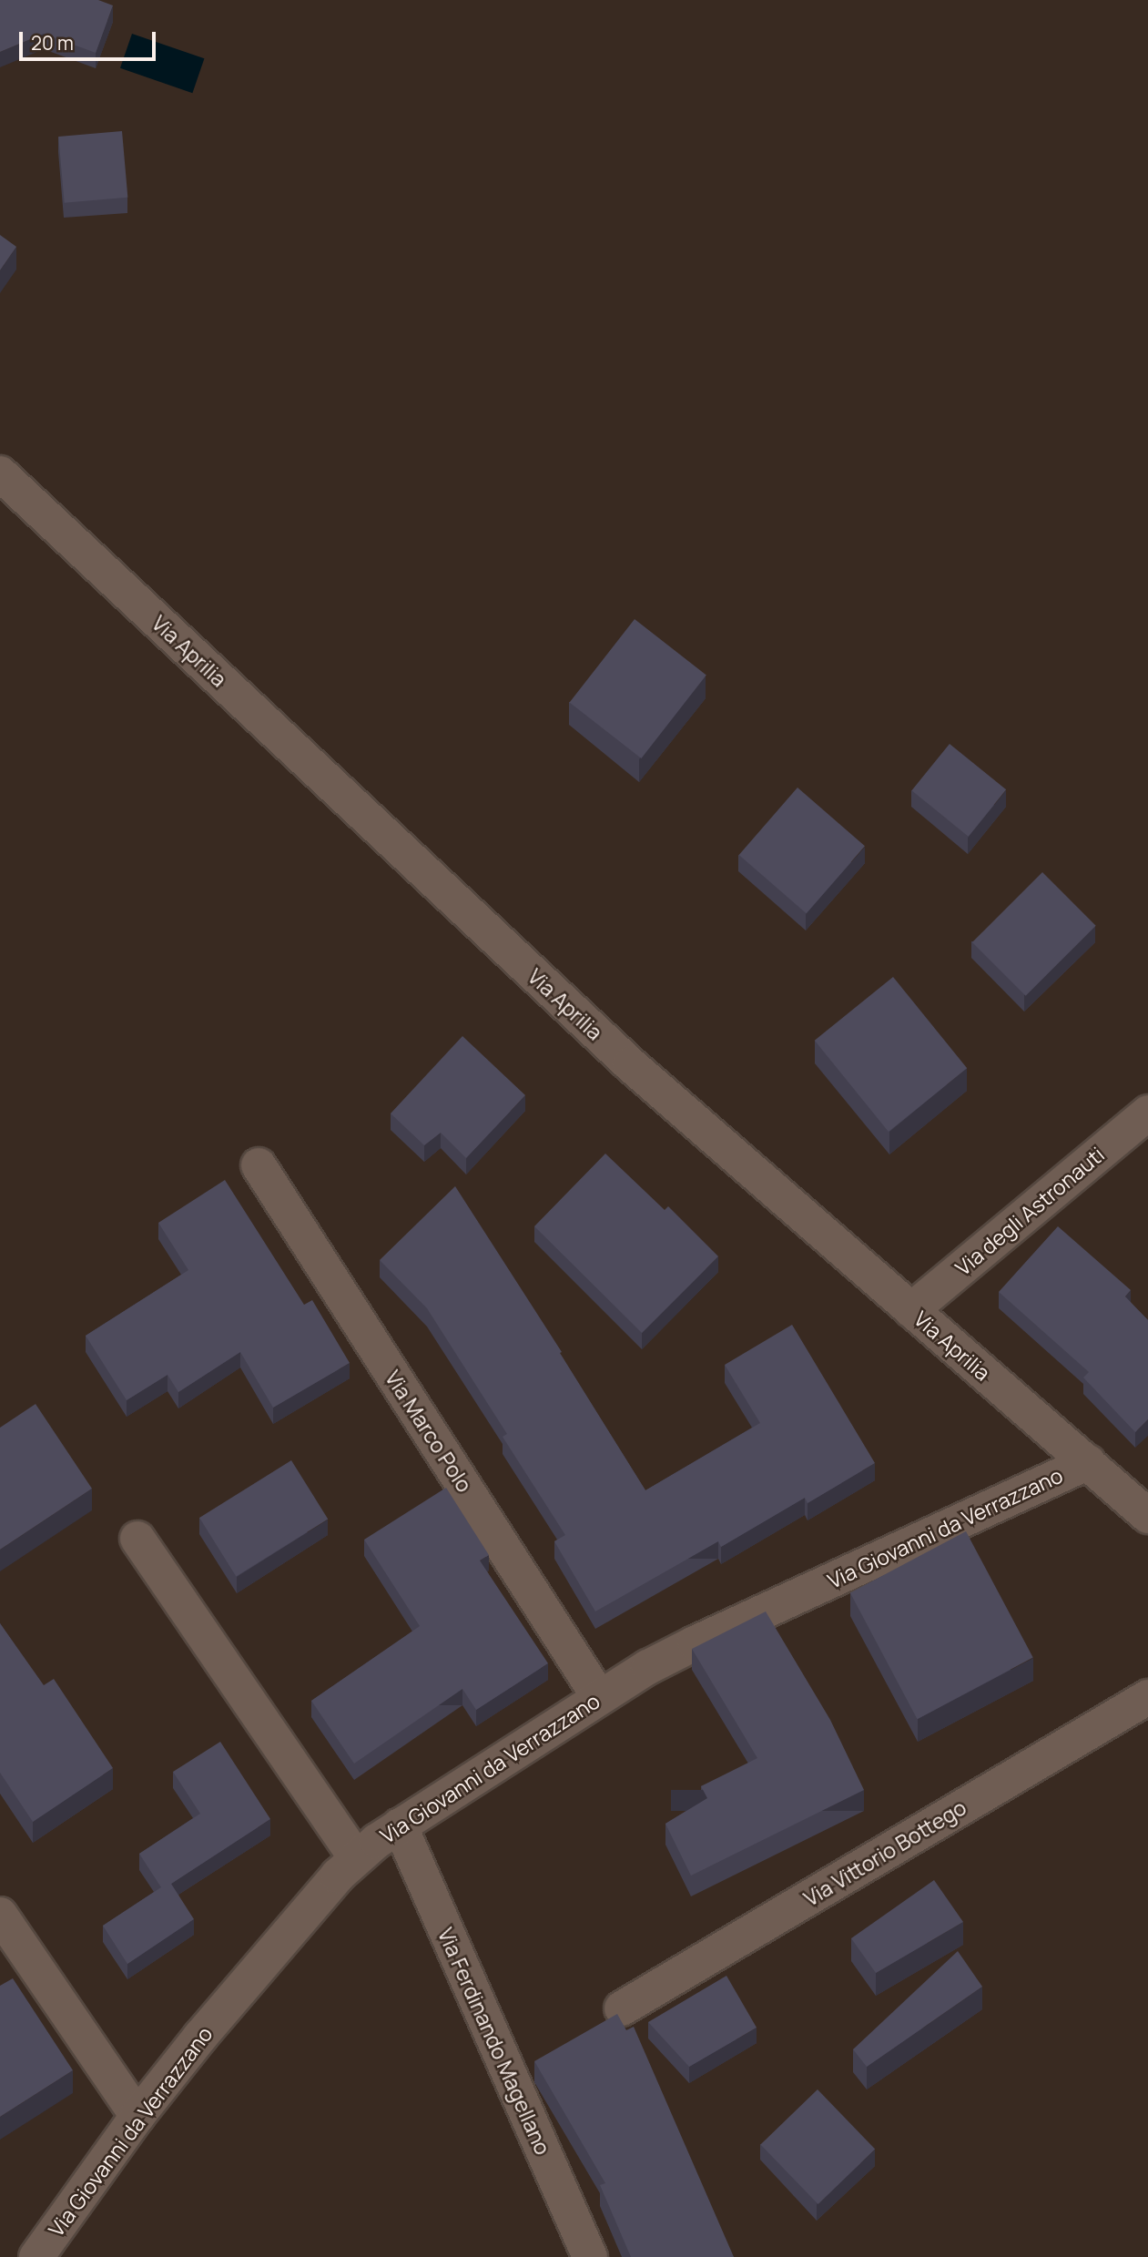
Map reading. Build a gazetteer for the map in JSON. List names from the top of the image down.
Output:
{
  "streets": {
    "street": [
      "Via Aprilia",
      "Via degli Astronauti",
      "Via Marco Polo",
      "Via Giovanni da Verrazzano",
      "Via Vittorio Bottego",
      "Via Ferdinando Magellano"
    ]
  },
  "crossings": [
    ["Via Aprilia", "Via degli Astronauti"],
    ["Via Aprilia", "Via Giovanni da Verrazzano"],
    ["Via Marco Polo", "Via Giovanni da Verrazzano"],
    ["Via Giovanni da Verrazzano", "Via Ferdinando Magellano"]
  ],
  "scale_bar": "20 m"
}
